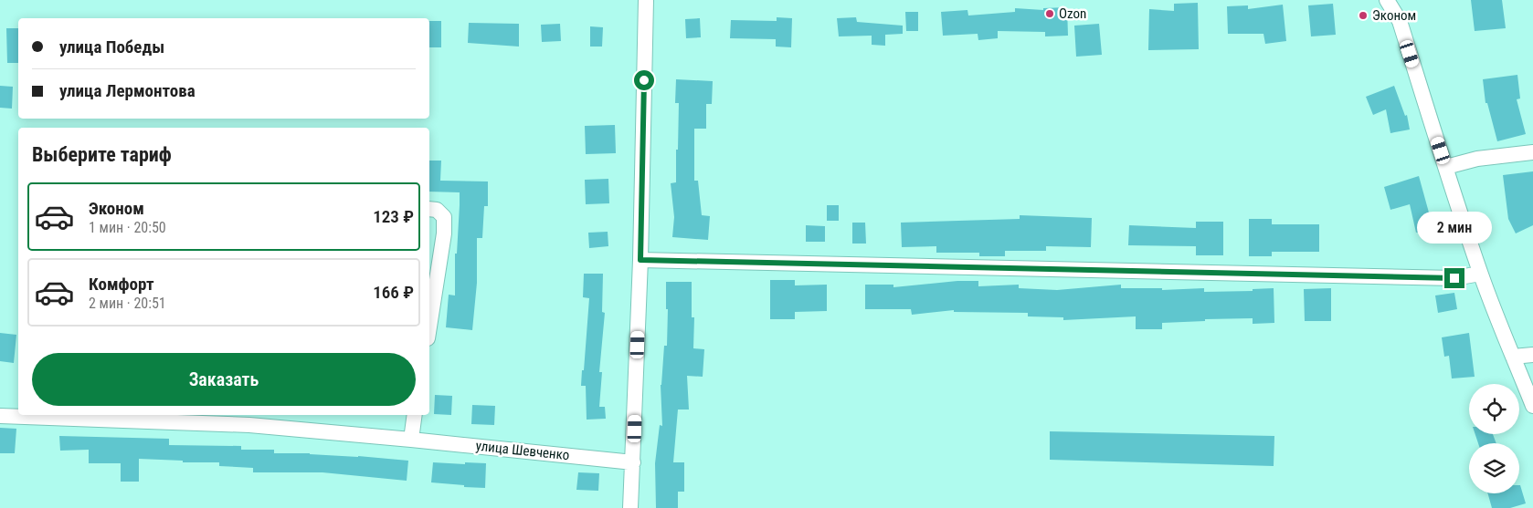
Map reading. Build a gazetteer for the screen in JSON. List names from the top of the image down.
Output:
{
  "streets": {
    "street": ["улица Шевченко"]
  },
  "places": ["Ozon", "Эконом"],
  "page": {
    "banner": ["улица Победы", "улица Лермонтова"],
    "heading": "Выберите тариф",
    "list": [
      {
        "name": "Эконом",
        "note": "1 мин · 20:50",
        "value": "123 ₽"
      },
      {
        "name": "Комфорт",
        "note": "2 мин · 20:51",
        "value": "166 ₽"
      }
    ],
    "bubble": "2 мин",
    "buttons": "Заказать"
  }
}
